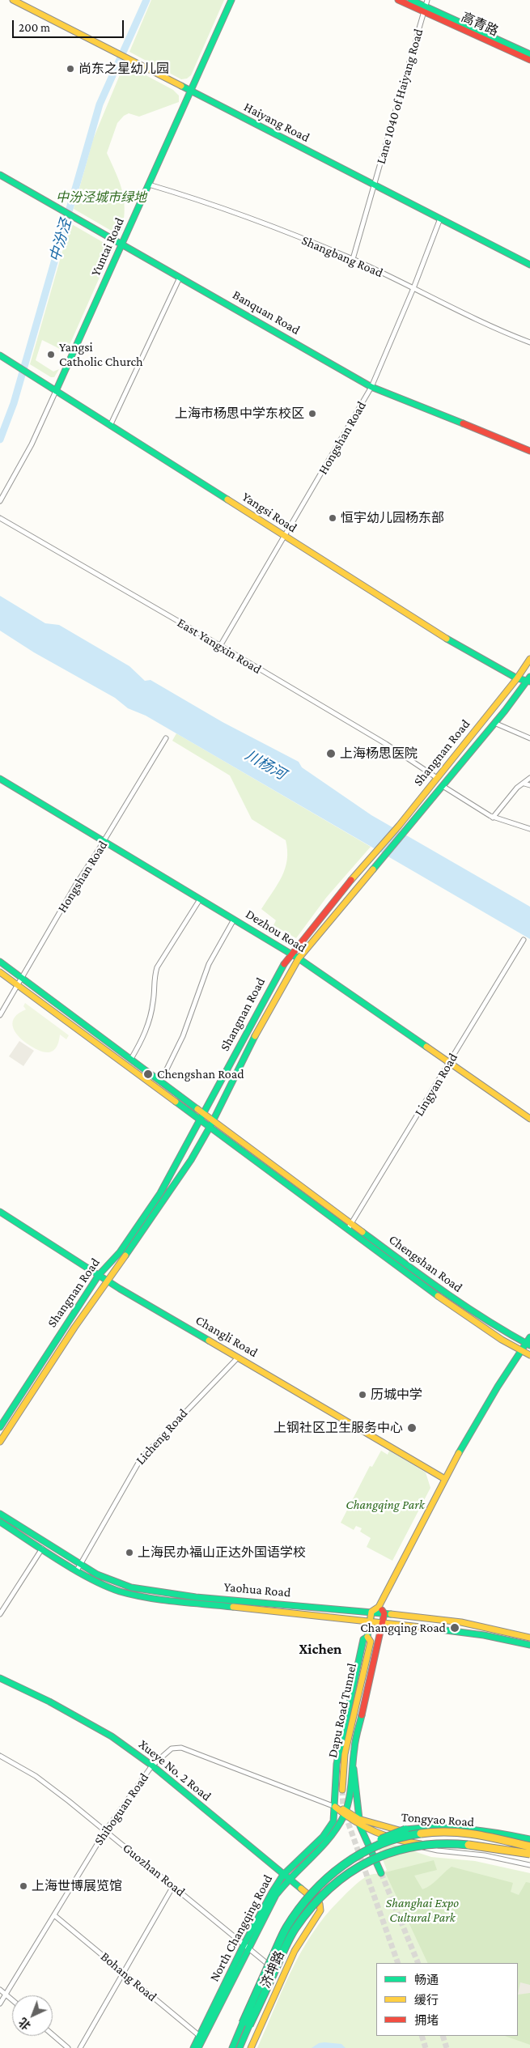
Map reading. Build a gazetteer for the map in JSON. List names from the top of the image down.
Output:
{
  "streets": {
    "main road": [
      "高青路",
      "Haiyang Road",
      "Yuntai Road",
      "Banquan Road",
      "Yangsi Road",
      "Shangnan Road",
      "Dezhou Road",
      "Chengshan Road",
      "Changli Road",
      "Yaohua Road",
      "Dapu Road Tunnel",
      "Xueye No. 2 Road",
      "Tongyao Road",
      "North Changqing Road",
      "济坤路"
    ],
    "street": [
      "Lane 1040 of Haiyang Road",
      "Shangbang Road",
      "Hongshan Road",
      "East Yangxin Road",
      "Lingyan Road",
      "Licheng Road",
      "Shiboguan Road",
      "Guozhan Road",
      "Bohang Road"
    ]
  },
  "crossings": [
    ["高青路", "Lane 1040 of Haiyang Road"],
    ["Lane 1040 of Haiyang Road", "Haiyang Road"],
    ["Lane 1040 of Haiyang Road", "Shangbang Road"],
    ["Haiyang Road", "Yuntai Road"],
    ["Haiyang Road", "Hongshan Road"],
    ["Yuntai Road", "Shangbang Road"],
    ["Yuntai Road", "Banquan Road"],
    ["Yuntai Road", "Yangsi Road"],
    ["Shangbang Road", "Hongshan Road"],
    ["Banquan Road", "Hongshan Road"],
    ["Hongshan Road", "Yangsi Road"],
    ["Hongshan Road", "East Yangxin Road"],
    ["Hongshan Road", "Dezhou Road"],
    ["Hongshan Road", "Chengshan Road"],
    ["Yangsi Road", "Shangnan Road"],
    ["East Yangxin Road", "Shangnan Road"],
    ["Shangnan Road", "Dezhou Road"],
    ["Shangnan Road", "Chengshan Road"],
    ["Shangnan Road", "Changli Road"],
    ["Dezhou Road", "Lingyan Road"],
    ["Lingyan Road", "Chengshan Road"],
    ["Changli Road", "Licheng Road"],
    ["Licheng Road", "Yaohua Road"],
    ["Yaohua Road", "North Changqing Road"],
    ["Dapu Road Tunnel", "North Changqing Road"],
    ["Xueye No. 2 Road", "Shiboguan Road"],
    ["Xueye No. 2 Road", "North Changqing Road"],
    ["Xueye No. 2 Road", "济坤路"],
    ["Shiboguan Road", "Tongyao Road"],
    ["Shiboguan Road", "Guozhan Road"],
    ["Shiboguan Road", "North Changqing Road"],
    ["Shiboguan Road", "Bohang Road"],
    ["Tongyao Road", "North Changqing Road"],
    ["Guozhan Road", "North Changqing Road"],
    ["Guozhan Road", "济坤路"],
    ["North Changqing Road", "Bohang Road"]
  ],
  "districts": ["Xichen"],
  "water": ["中汾泾", "川杨河"],
  "parks": ["中汾泾城市绿地", "Changqing Park", "Shanghai Expo Cultural Park"],
  "places": [
    "尚东之星幼儿园",
    "Yangsi Catholic Church",
    "上海市杨思中学东校区",
    "恒宇幼儿园杨东部",
    "上海杨思医院",
    "Chengshan Road",
    "历城中学",
    "上钢社区卫生服务中心",
    "上海民办福山正达外国语学校",
    "Changqing Road",
    "上海世博展览馆"
  ],
  "legend": ["畅通", "缓行", "拥堵"],
  "scale_bar": "200 m",
  "north": "bottom left"
}
